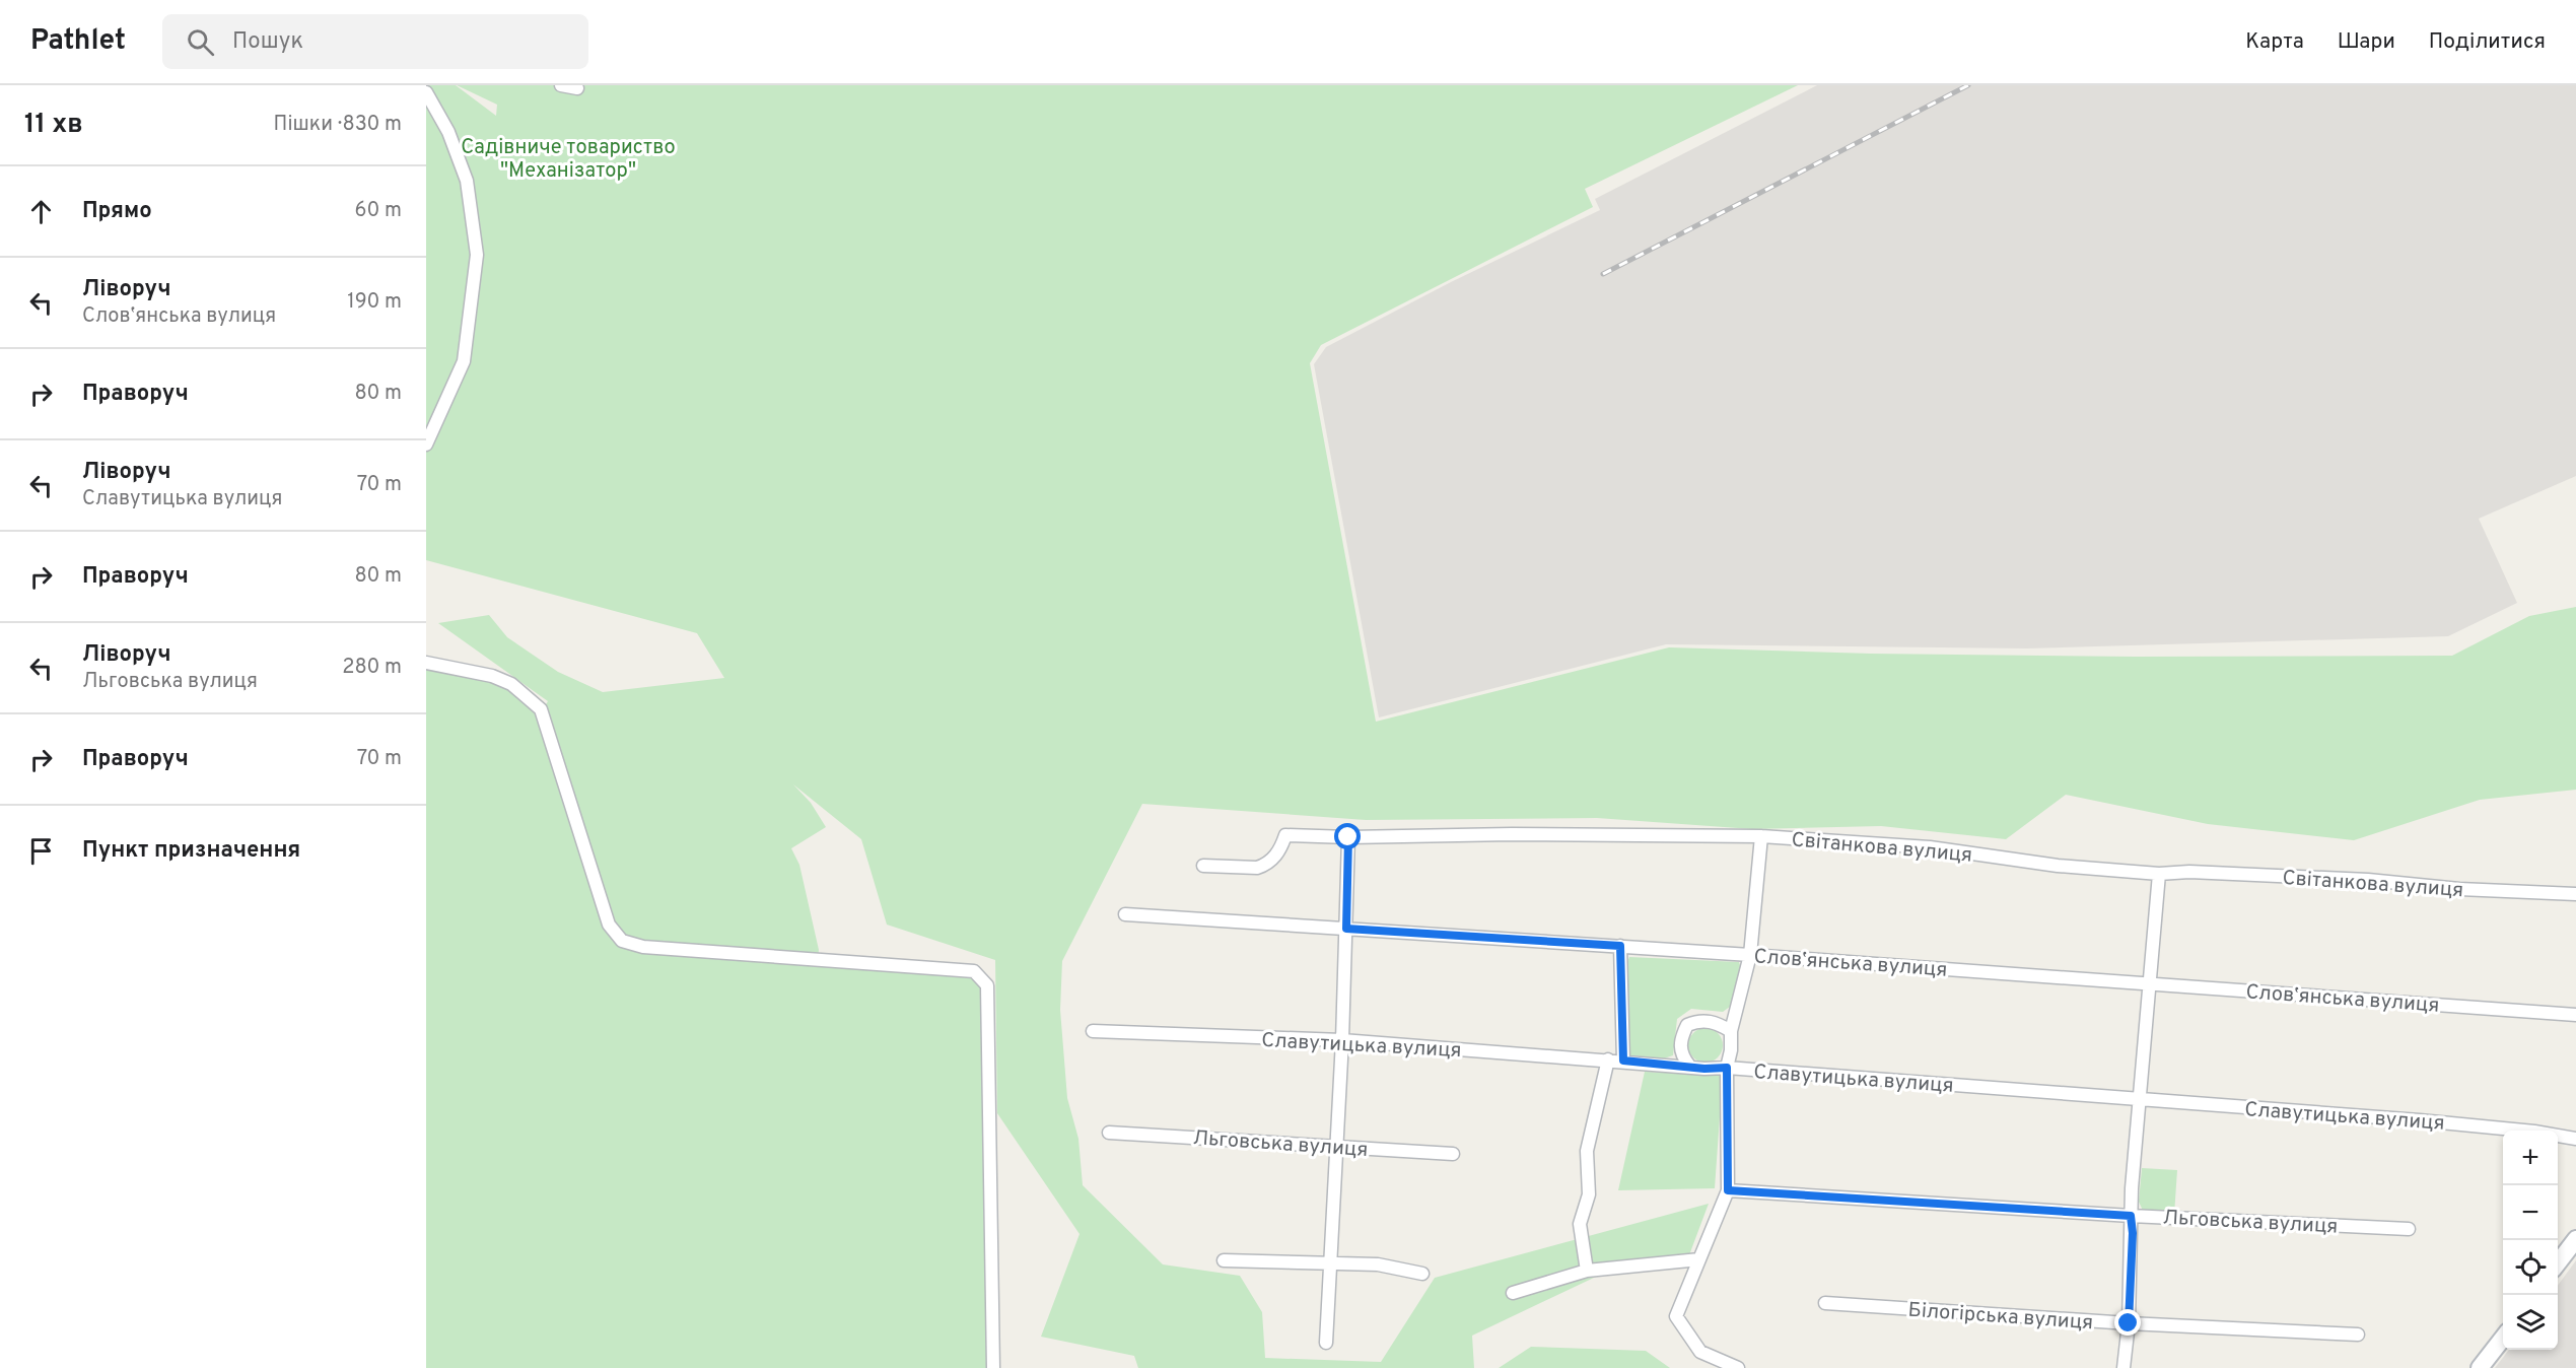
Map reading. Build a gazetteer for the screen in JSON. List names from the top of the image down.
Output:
{
  "streets": {
    "street": [
      "Світанкова вулиця",
      "Словʼянська вулиця",
      "Славутицька вулиця",
      "Льговська вулиця",
      "Білогірська вулиця"
    ]
  },
  "parks": ["Садівниче товариство \"Механізатор\""],
  "page": {
    "header": "Pathlet",
    "search": "Пошук",
    "nav": ["Карта", "Шари", "Поділитися"],
    "heading": ["11 хв", "Пішки · 830 m"],
    "list": [
      ["Прямо", "60 m"],
      ["Ліворуч", "Словʼянська вулиця", "190 m"],
      ["Праворуч", "80 m"],
      ["Ліворуч", "Славутицька вулиця", "70 m"],
      ["Праворуч", "80 m"],
      ["Ліворуч", "Льговська вулиця", "280 m"],
      ["Праворуч", "70 m"],
      "Пункт призначення"
    ],
    "map_buttons": ["+", "−"]
  }
}
